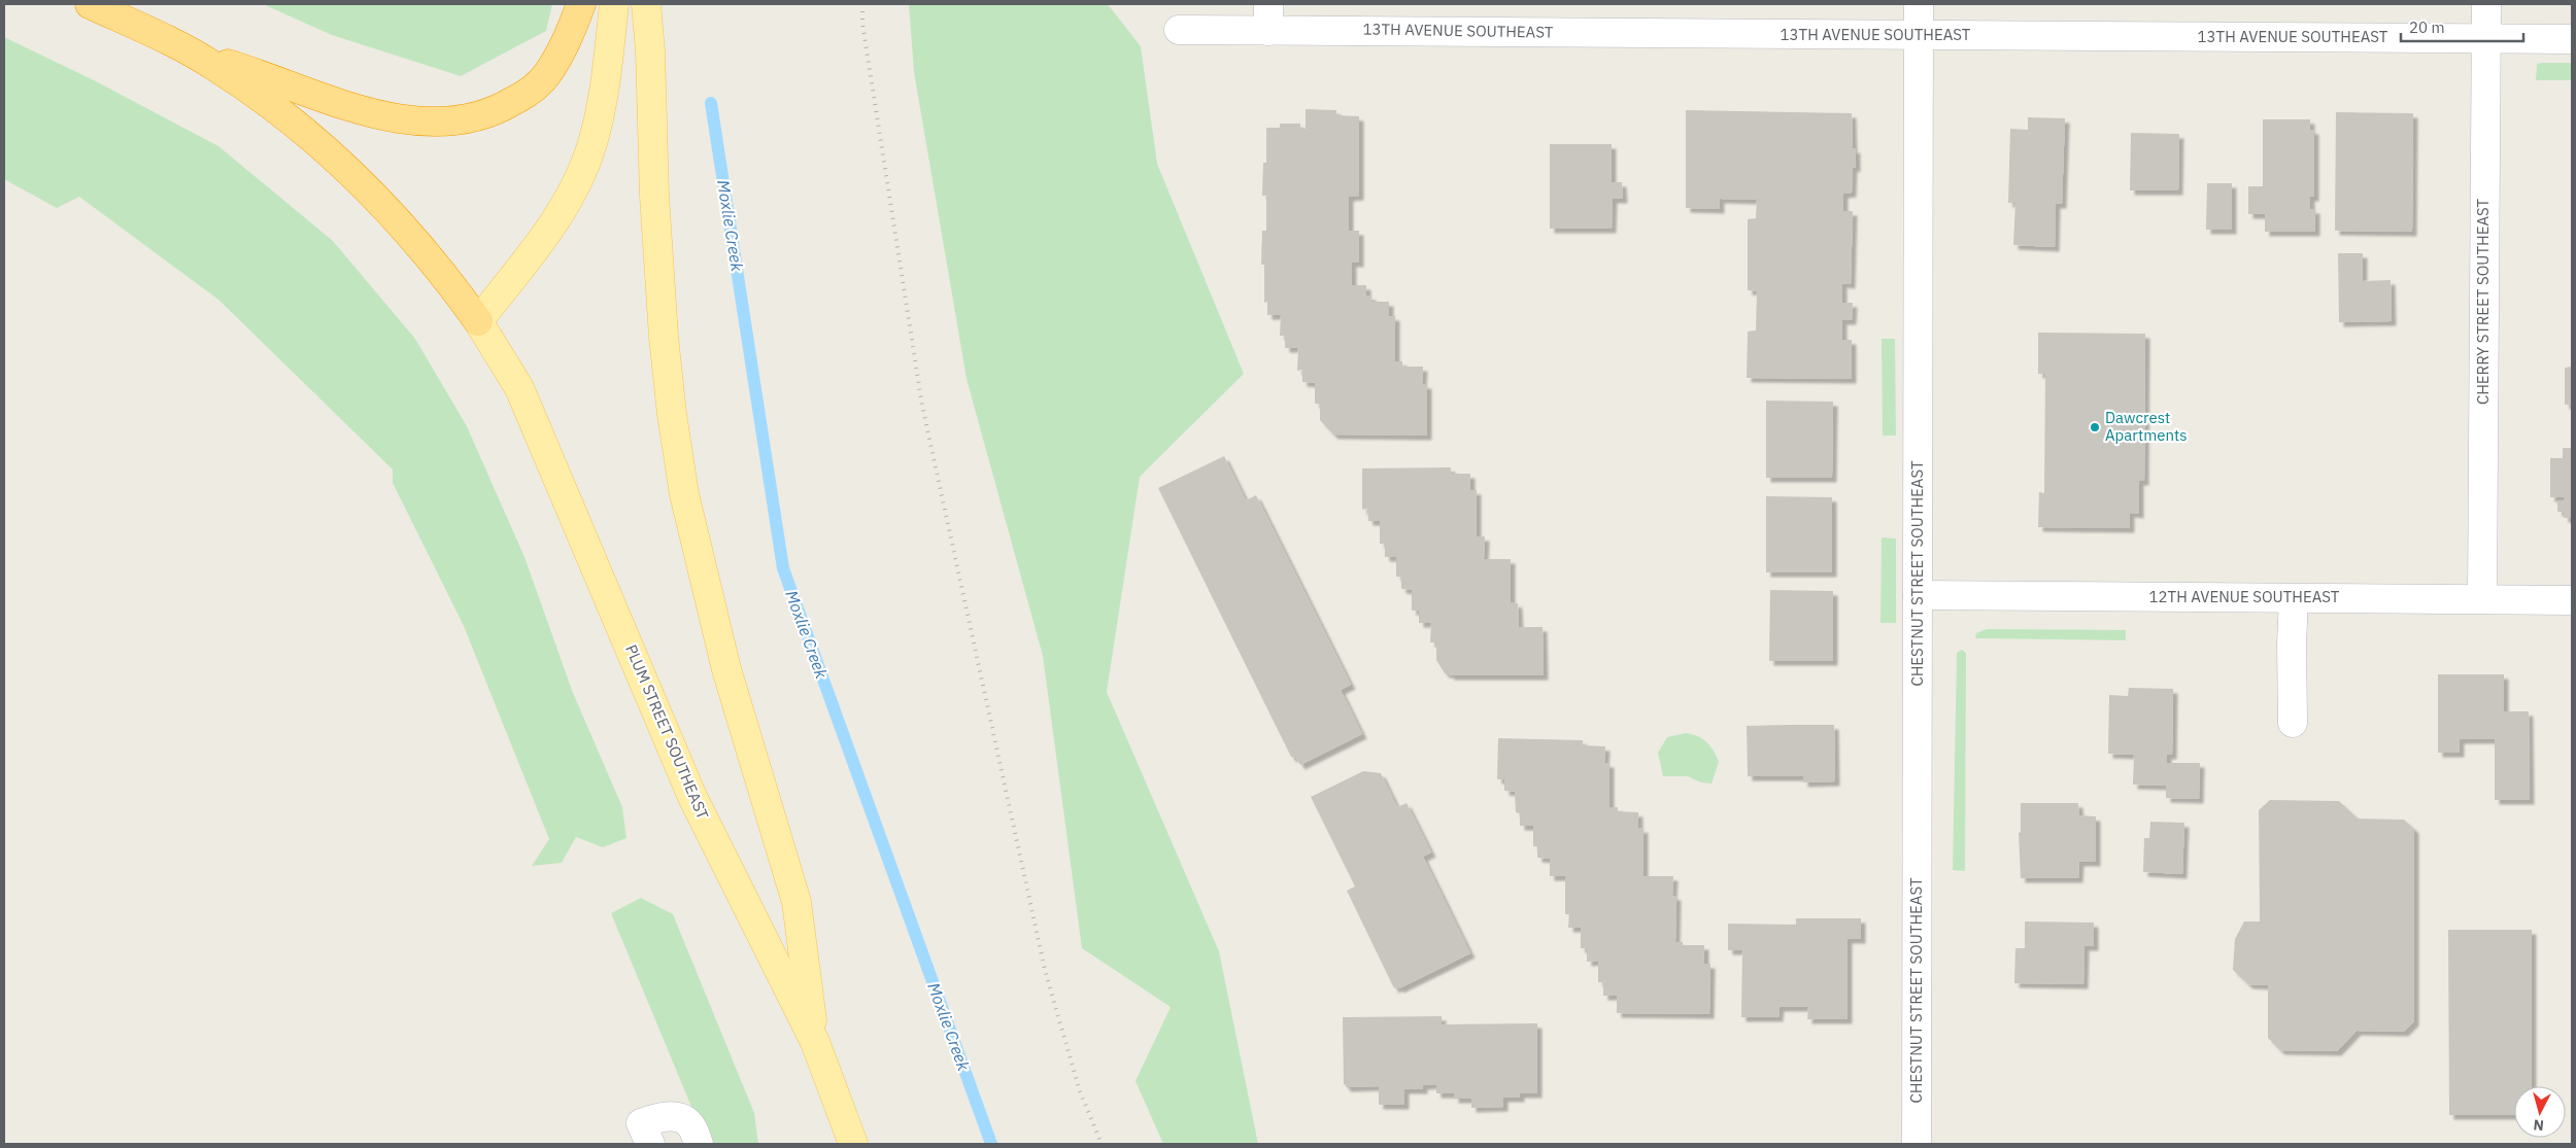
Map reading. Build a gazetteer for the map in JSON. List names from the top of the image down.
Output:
{
  "streets": {
    "main road": ["PLUM STREET SOUTHEAST"],
    "street": [
      "13TH AVENUE SOUTHEAST",
      "CHERRY STREET SOUTHEAST",
      "CHESTNUT STREET SOUTHEAST",
      "12TH AVENUE SOUTHEAST"
    ]
  },
  "crossings": [
    ["13TH AVENUE SOUTHEAST", "CHERRY STREET SOUTHEAST"],
    ["13TH AVENUE SOUTHEAST", "CHESTNUT STREET SOUTHEAST"],
    ["CHERRY STREET SOUTHEAST", "12TH AVENUE SOUTHEAST"],
    ["CHESTNUT STREET SOUTHEAST", "12TH AVENUE SOUTHEAST"]
  ],
  "water": ["Moxlie Creek"],
  "places": ["Dawcrest Apartments"],
  "scale_bar": "20 m",
  "north": "bottom"
}
